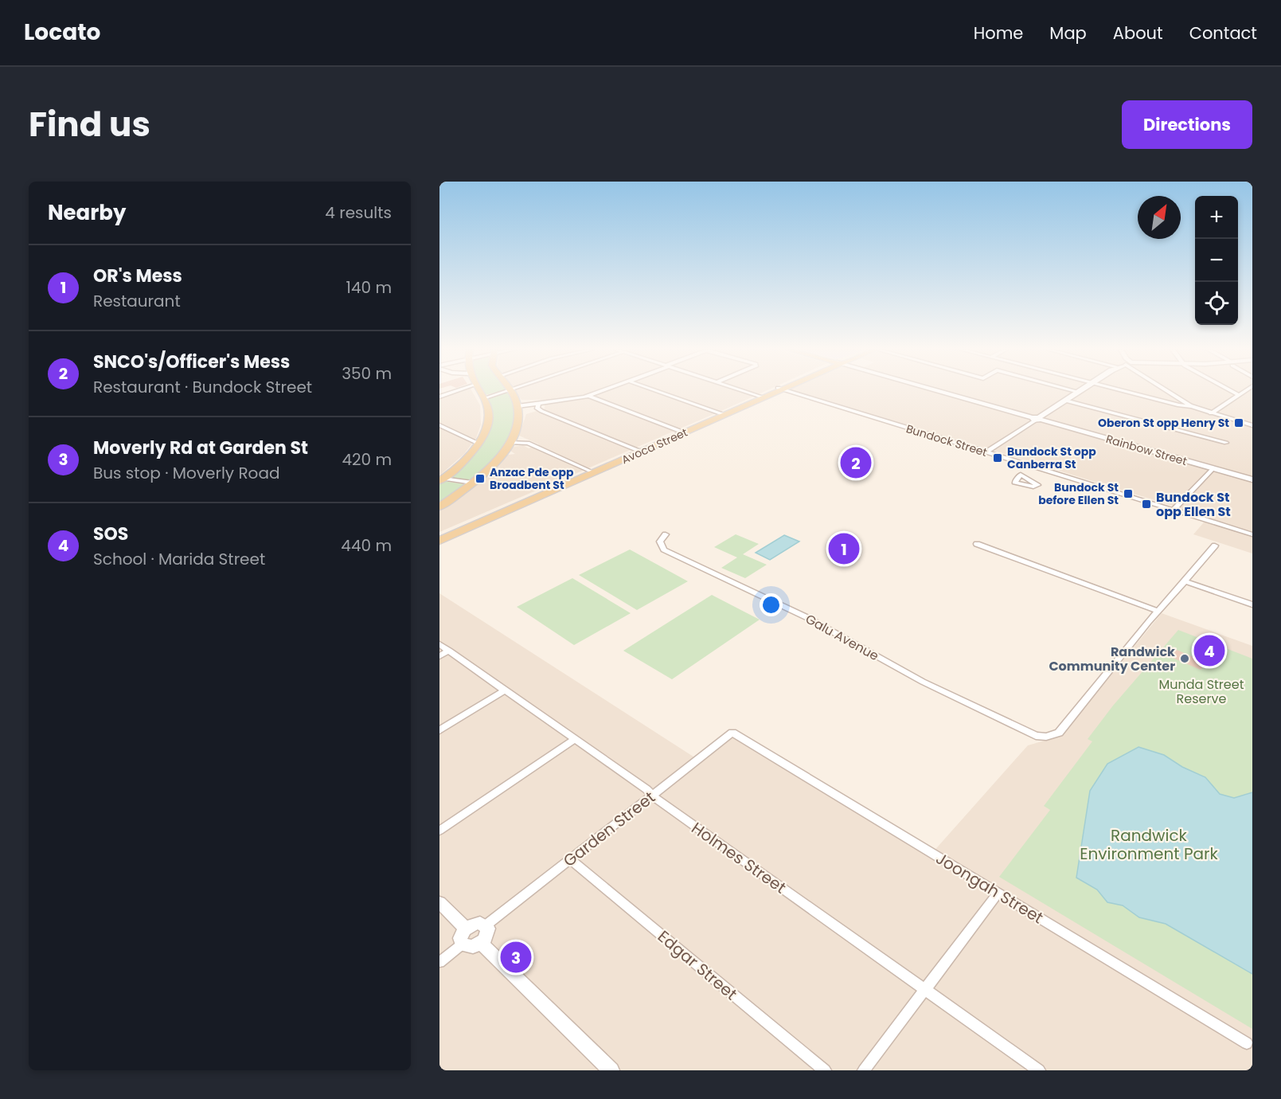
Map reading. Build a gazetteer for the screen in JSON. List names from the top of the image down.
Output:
{
  "streets": {
    "main road": ["Avoca Street"],
    "street": [
      "Bundock Street",
      "Rainbow Street",
      "Galu Avenue",
      "Garden Street",
      "Holmes Street",
      "Joongah Street",
      "Edgar Street"
    ]
  },
  "crossings": [
    ["Garden Street", "Holmes Street"],
    ["Garden Street", "Joongah Street"],
    ["Garden Street", "Edgar Street"]
  ],
  "parks": ["Munda Street Reserve", "Randwick Environment Park"],
  "places": {
    "transit": [
      "Oberon St opp Henry St",
      "Bundock St opp Canberra St",
      "Anzac Pde opp Broadbent St",
      "Bundock St before Ellen St",
      "Bundock St opp Ellen St"
    ],
    "other": ["Randwick Community Center"]
  },
  "north": "top right",
  "page": {
    "header": "Locato",
    "nav": [
      "Home",
      "Map",
      "About",
      "Contact"
    ],
    "title": "Find us",
    "buttons": "Directions",
    "heading": ["Nearby", "4 results"],
    "map_buttons": ["+", "−"],
    "list": [
      {
        "mark": "1",
        "name": "OR's Mess",
        "note": "Restaurant",
        "value": "140 m"
      },
      {
        "mark": "2",
        "name": "SNCO's/Officer's Mess",
        "note": "Restaurant · Bundock Street",
        "value": "350 m"
      },
      {
        "mark": "3",
        "name": "Moverly Rd at Garden St",
        "note": "Bus stop · Moverly Road",
        "value": "420 m"
      },
      {
        "mark": "4",
        "name": "SOS",
        "note": "School · Marida Street",
        "value": "440 m"
      }
    ],
    "pins": [
      "2",
      "1",
      "4",
      "3"
    ]
  }
}
